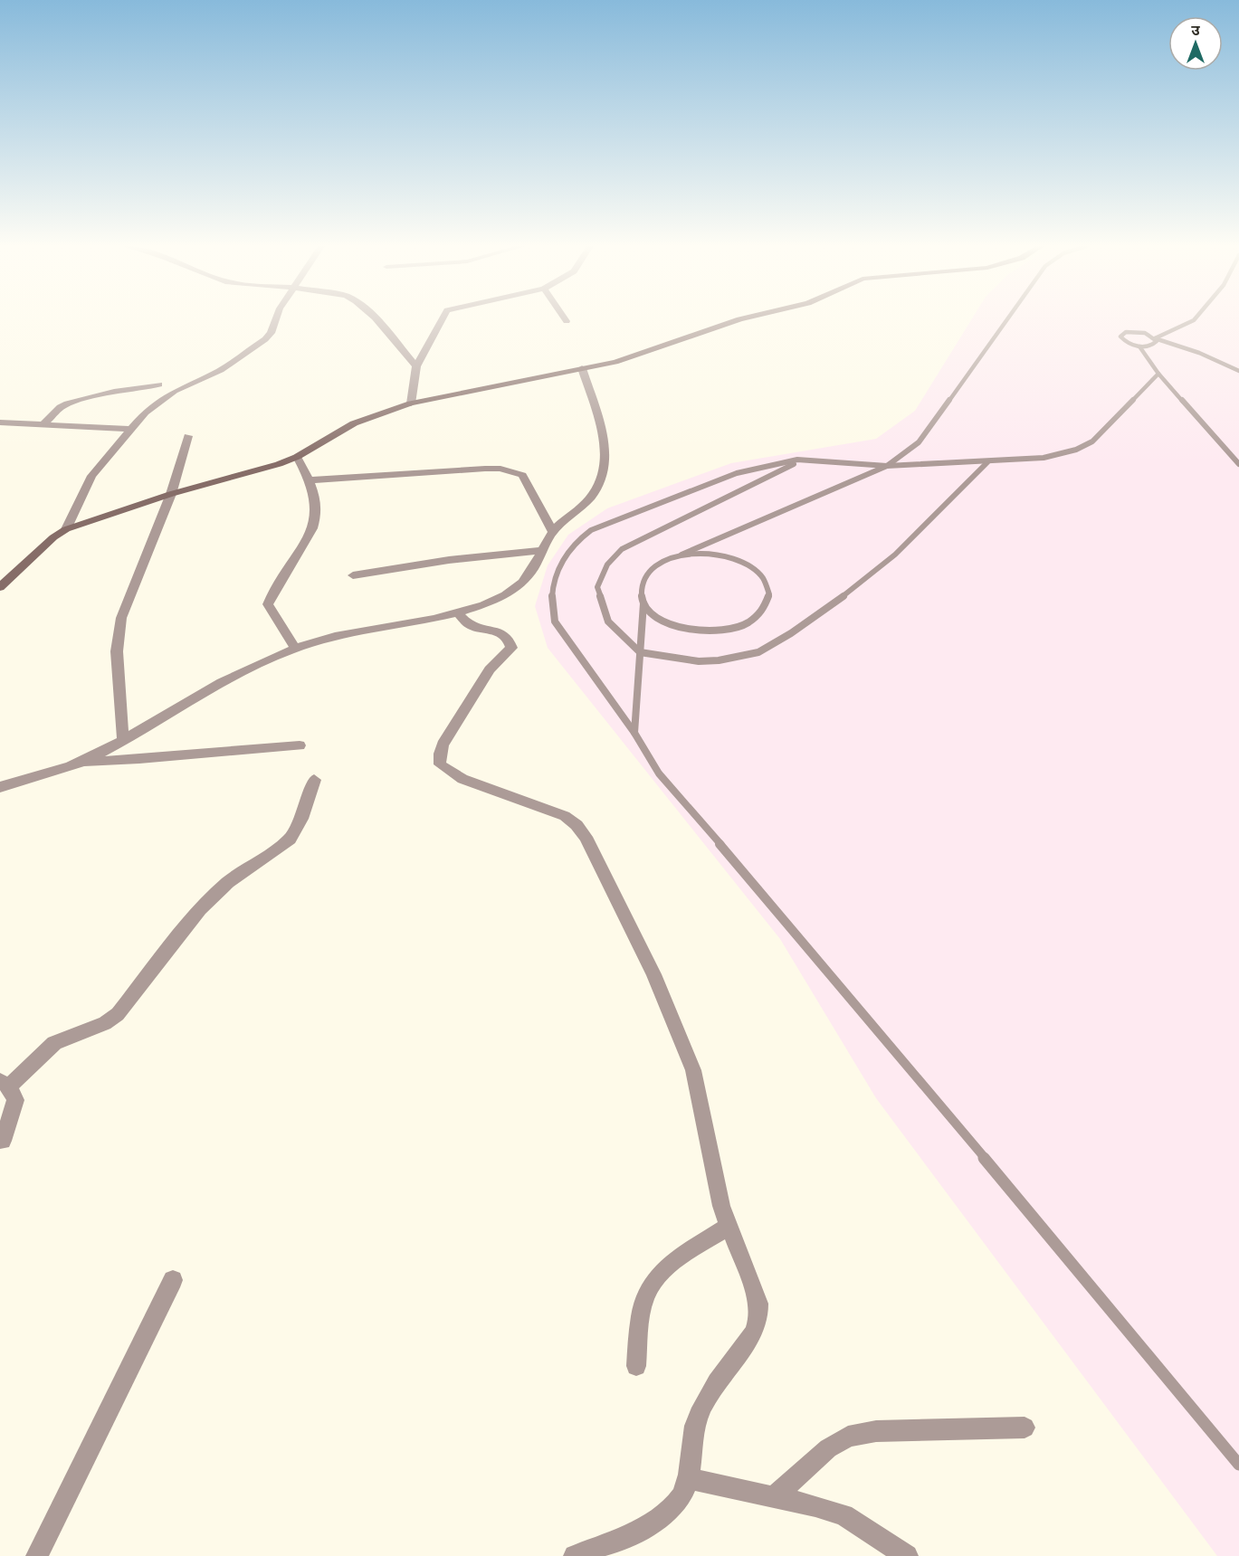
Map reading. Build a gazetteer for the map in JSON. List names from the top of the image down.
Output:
{
  "north": "top"
}
